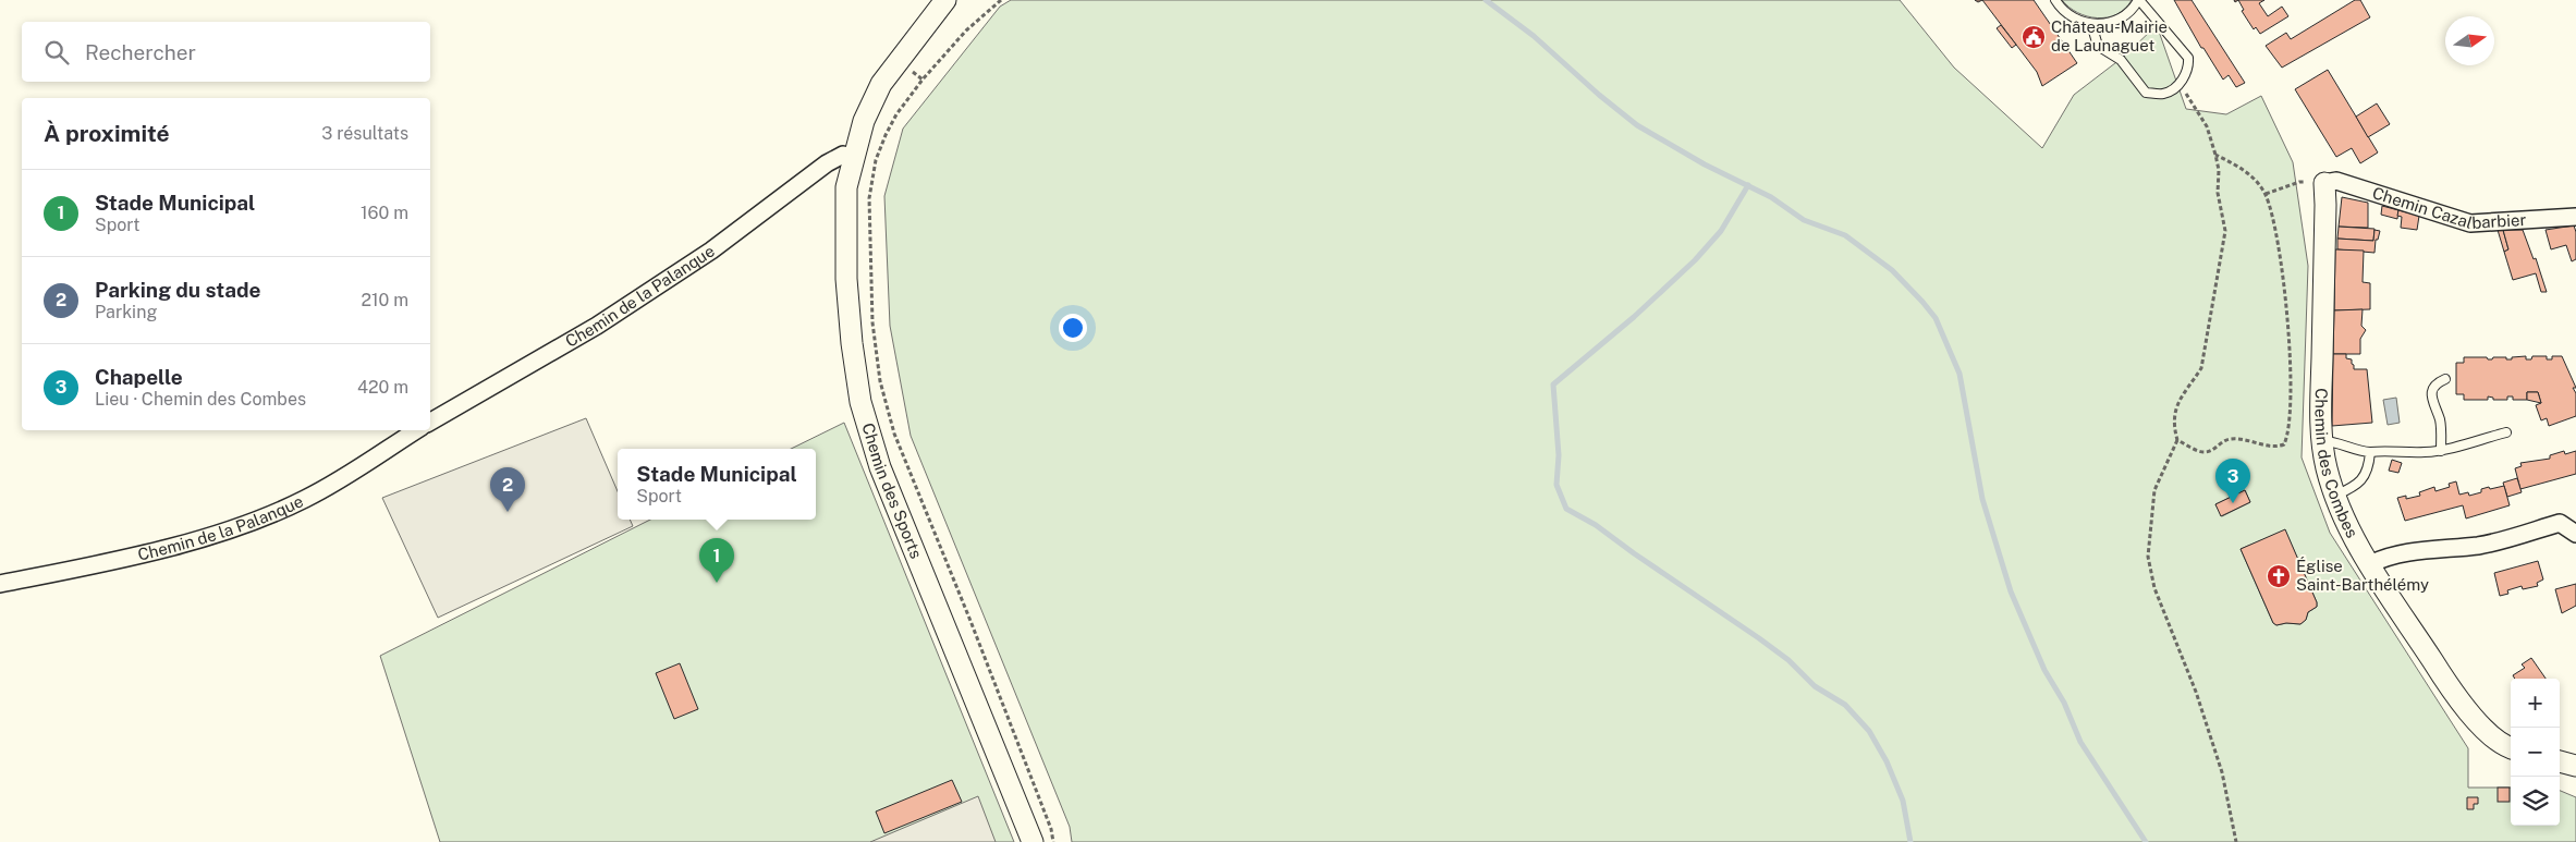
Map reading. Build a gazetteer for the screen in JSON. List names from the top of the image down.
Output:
{
  "streets": {
    "street": [
      "Chemin Cazalbarbier",
      "Chemin de la Palanque",
      "Chemin des Combes",
      "Chemin des Sports"
    ]
  },
  "crossings": [
    ["Chemin Cazalbarbier", "Chemin des Combes"]
  ],
  "places": {
    "public building": ["Château-Mairie de Launaguet"],
    "church": ["Église Saint-Barthélémy"]
  },
  "north": "right",
  "page": {
    "search": "Rechercher",
    "heading": ["À proximité", "3 résultats"],
    "list": [
      {
        "mark": "1",
        "name": "Stade Municipal",
        "note": "Sport",
        "value": "160 m"
      },
      {
        "mark": "2",
        "name": "Parking du stade",
        "note": "Parking",
        "value": "210 m"
      },
      {
        "mark": "3",
        "name": "Chapelle",
        "note": "Lieu · Chemin des Combes",
        "value": "420 m"
      }
    ],
    "popup": ["Stade Municipal", "Sport"],
    "pins": ["3", "2", "1"],
    "map_buttons": ["+", "−"]
  }
}
